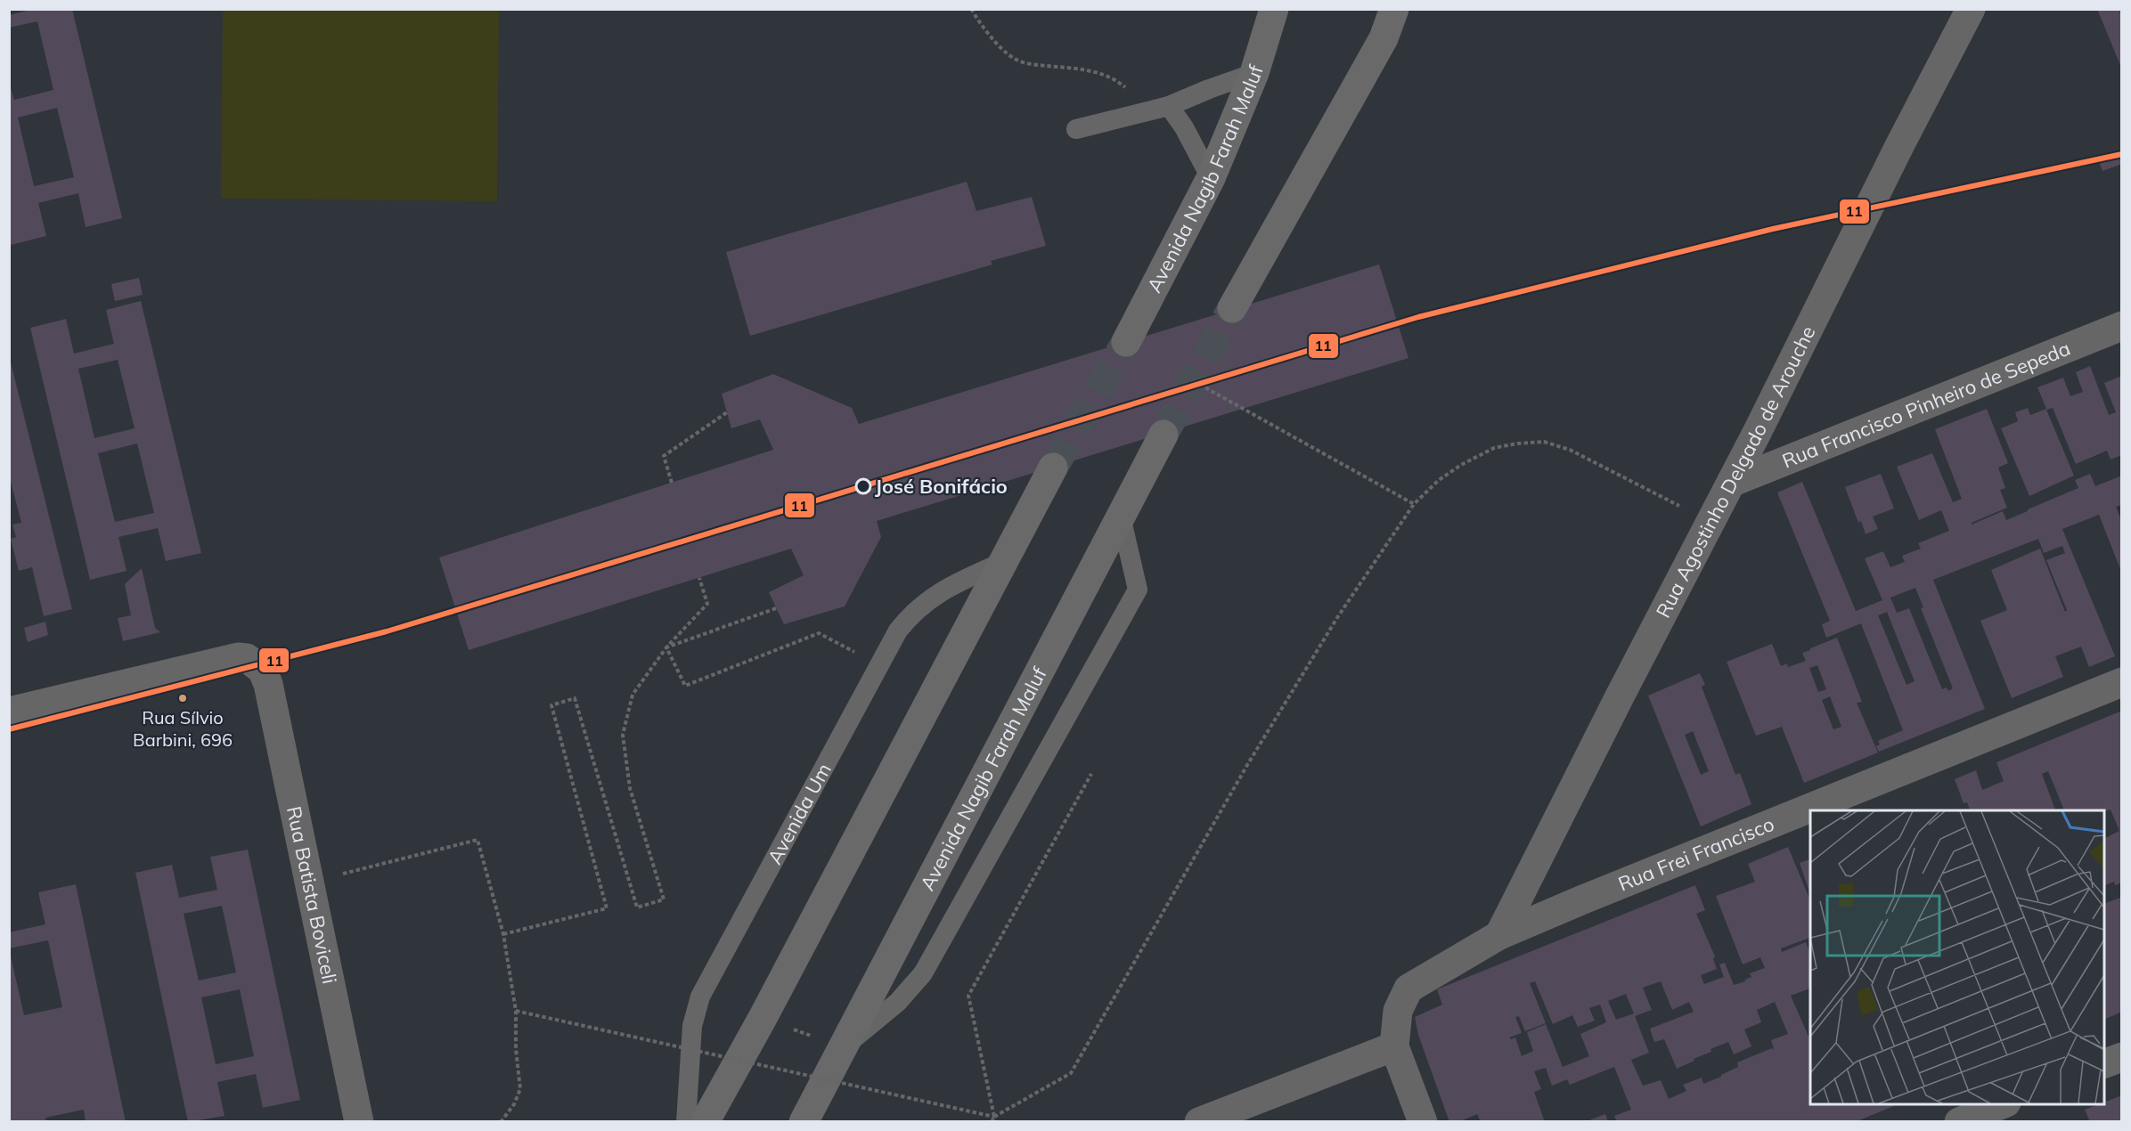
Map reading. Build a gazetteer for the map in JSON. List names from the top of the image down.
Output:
{
  "streets": {
    "main road": ["Avenida Nagib Farah Maluf"],
    "street": [
      "Rua Francisco Pinheiro de Sepeda",
      "Rua Agostinho Delgado de Arouche",
      "Rua Frei Francisco",
      "Rua Batista Boviceli"
    ],
    "lane": ["Avenida Um"]
  },
  "crossings": [
    ["Rua Francisco Pinheiro de Sepeda", "Rua Agostinho Delgado de Arouche"],
    ["Rua Agostinho Delgado de Arouche", "Rua Frei Francisco"]
  ],
  "places": ["José Bonifácio", "Rua Sílvio Barbini, 696"],
  "lines": ["transit line 11"]
}
